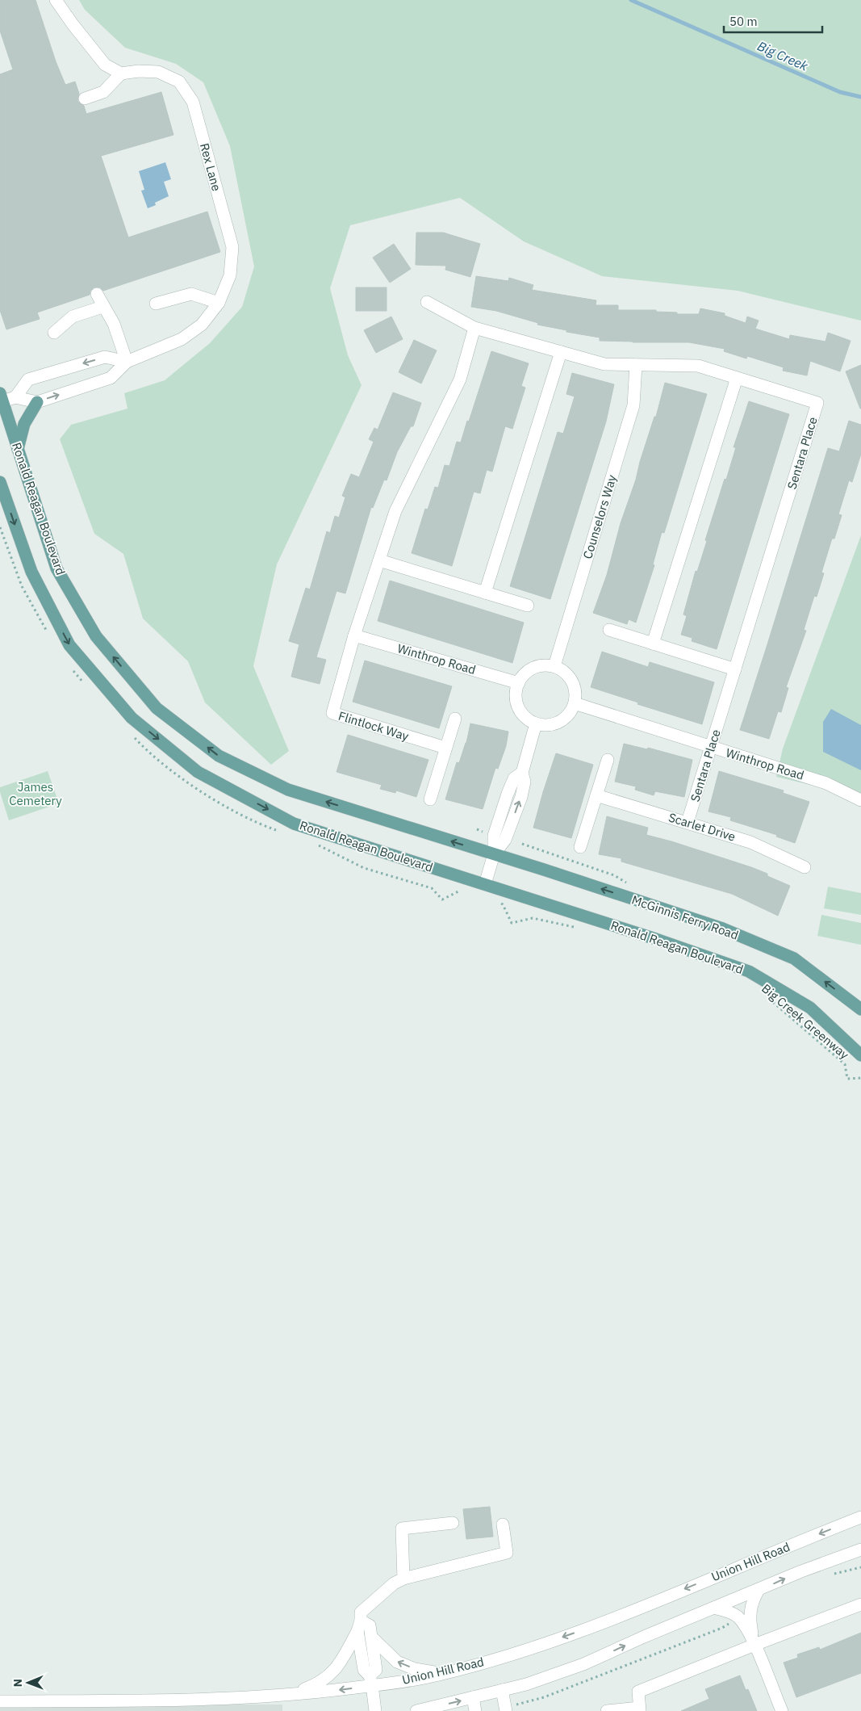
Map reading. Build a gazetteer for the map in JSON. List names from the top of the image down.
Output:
{
  "streets": {
    "main road": ["Ronald Reagan Boulevard", "McGinnis Ferry Road"],
    "street": [
      "Rex Lane",
      "Sentara Place",
      "Counselors Way",
      "Winthrop Road",
      "Flintlock Way",
      "Scarlet Drive",
      "Union Hill Road"
    ],
    "path": ["Big Creek Greenway"]
  },
  "crossings": [
    ["Sentara Place", "Counselors Way"],
    ["Sentara Place", "Winthrop Road"],
    ["Sentara Place", "Scarlet Drive"],
    ["Ronald Reagan Boulevard", "McGinnis Ferry Road"],
    ["Counselors Way", "Winthrop Road"],
    ["Winthrop Road", "Flintlock Way"]
  ],
  "one_way": ["McGinnis Ferry Road"],
  "water": ["Big Creek"],
  "parks": ["James Cemetery"],
  "scale_bar": "50 m",
  "north": "left"
}
